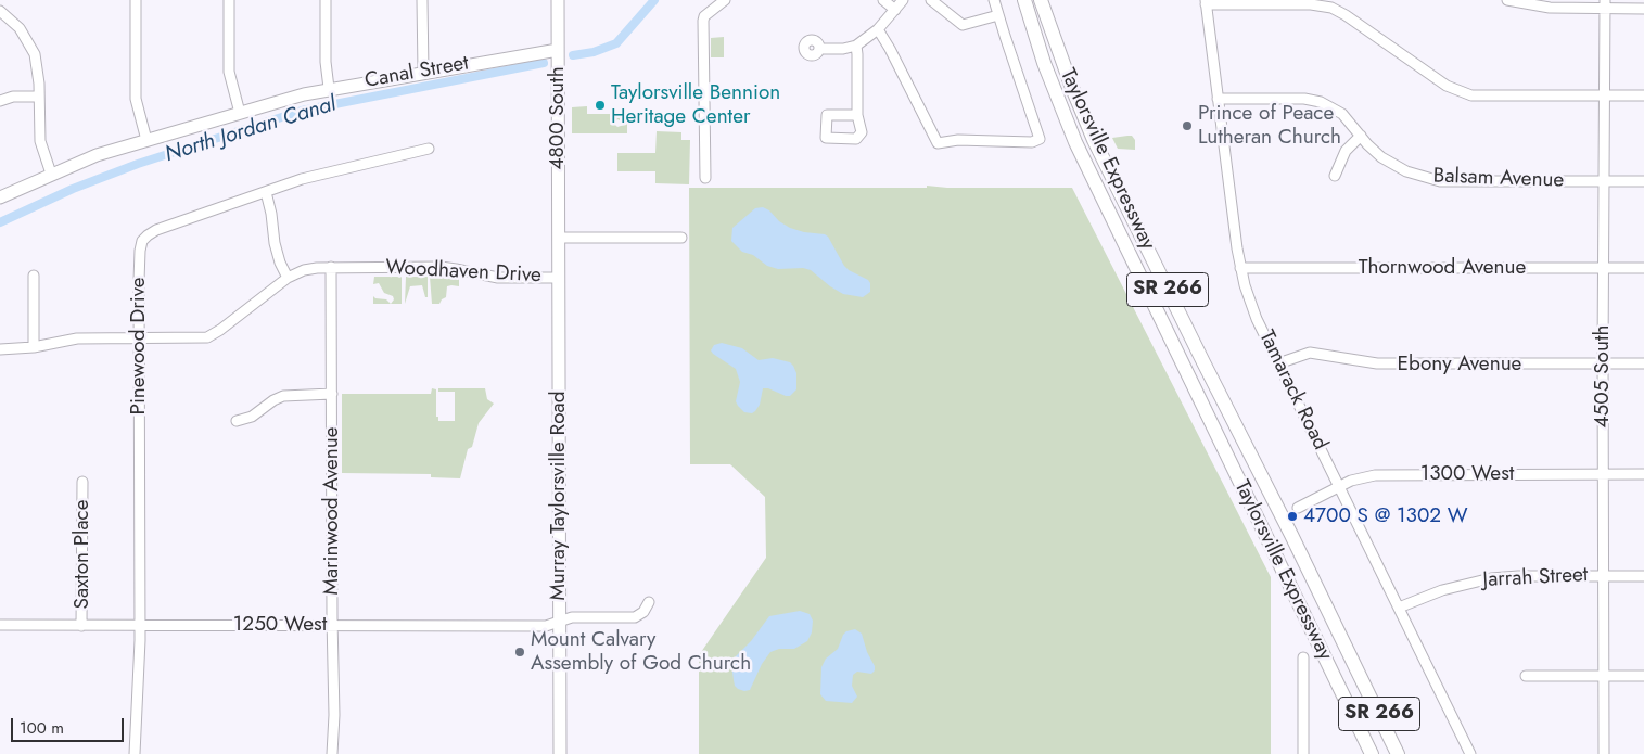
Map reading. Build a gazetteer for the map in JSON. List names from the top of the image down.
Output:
{
  "streets": {
    "main road": ["Taylorsville Expressway", "SR 266"],
    "street": [
      "Canal Street",
      "4800 South",
      "Balsam Avenue",
      "Thornwood Avenue",
      "Woodhaven Drive",
      "Pinewood Drive",
      "Ebony Avenue",
      "4505 South",
      "Tamarack Road",
      "1300 West",
      "Murray Taylorsville Road",
      "Marinwood Avenue",
      "Saxton Place",
      "Jarrah Street",
      "1250 West"
    ]
  },
  "crossings": [
    ["Canal Street", "4800 South"],
    ["4800 South", "Murray Taylorsville Road"],
    ["Balsam Avenue", "4505 South"],
    ["Balsam Avenue", "Tamarack Road"],
    ["Thornwood Avenue", "4505 South"],
    ["Thornwood Avenue", "Tamarack Road"],
    ["Woodhaven Drive", "Pinewood Drive"],
    ["Woodhaven Drive", "Murray Taylorsville Road"],
    ["Woodhaven Drive", "Marinwood Avenue"],
    ["Pinewood Drive", "1250 West"],
    ["Ebony Avenue", "4505 South"],
    ["Ebony Avenue", "Tamarack Road"],
    ["4505 South", "1300 West"],
    ["4505 South", "Jarrah Street"],
    ["Tamarack Road", "1300 West"],
    ["Tamarack Road", "Jarrah Street"],
    ["Murray Taylorsville Road", "1250 West"],
    ["Marinwood Avenue", "1250 West"],
    ["Saxton Place", "1250 West"]
  ],
  "water": ["North Jordan Canal"],
  "places": [
    "Taylorsville Bennion Heritage Center",
    "Prince of Peace Lutheran Church",
    "4700 S @ 1302 W",
    "Mount Calvary Assembly of God Church"
  ],
  "scale_bar": "100 m"
}
